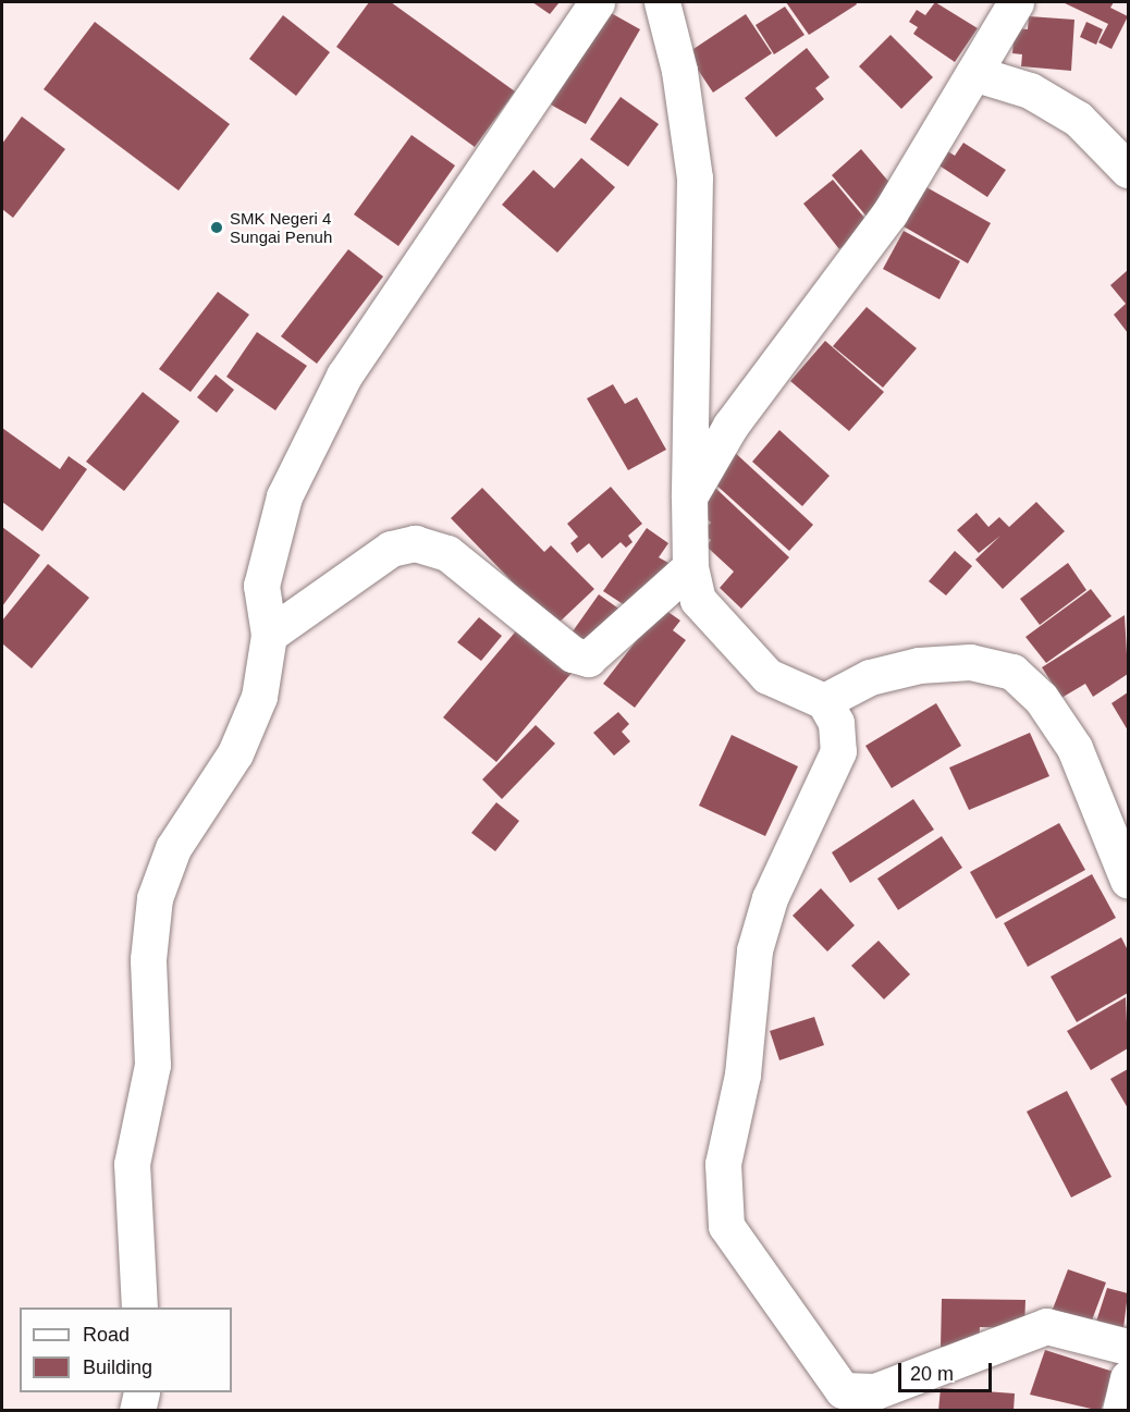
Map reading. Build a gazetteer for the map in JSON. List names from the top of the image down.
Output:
{
  "places": ["SMK Negeri 4 Sungai Penuh"],
  "legend": ["Road", "Building"],
  "scale_bar": "20 m"
}
